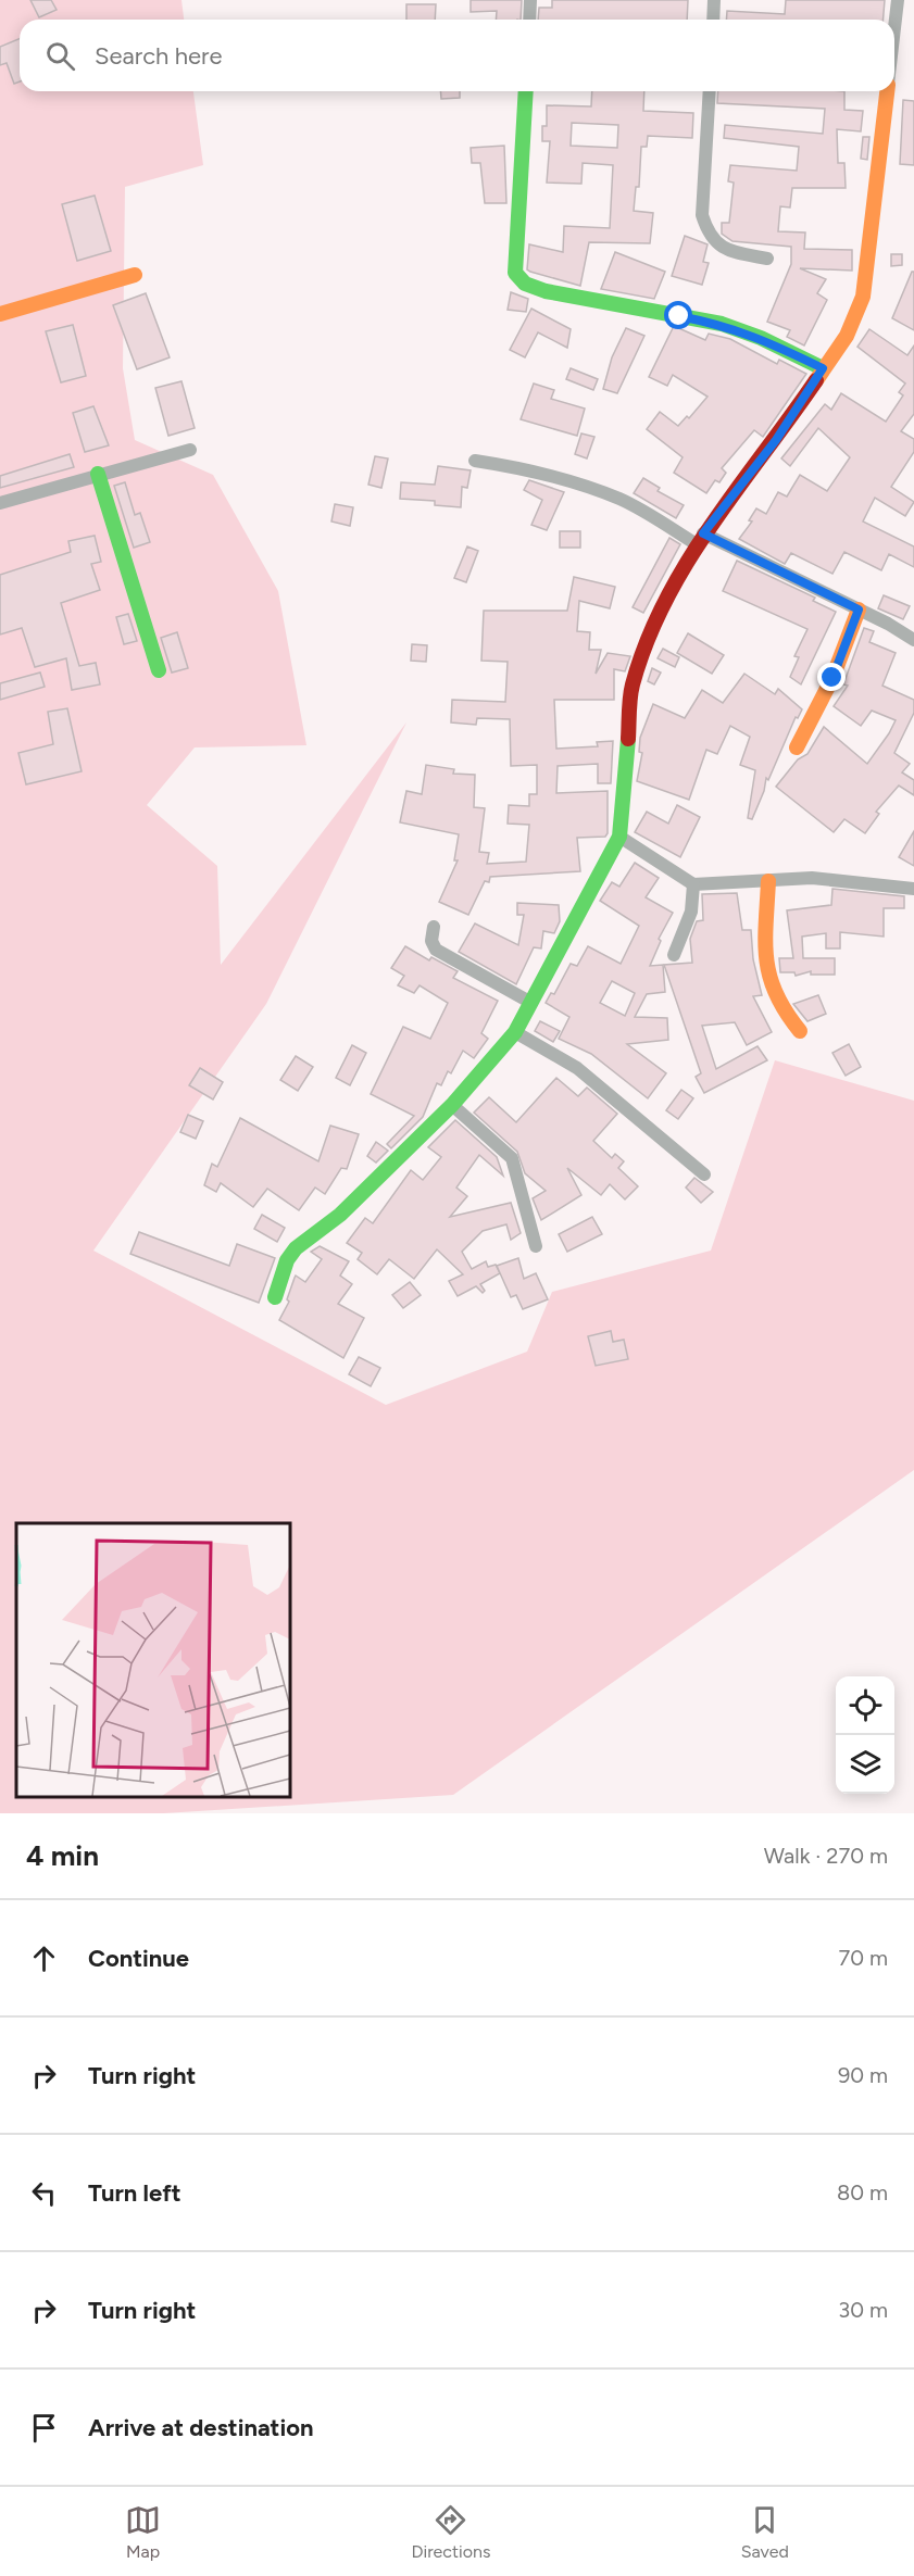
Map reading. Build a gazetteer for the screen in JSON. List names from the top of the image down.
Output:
{
  "page": {
    "search": "Search here",
    "heading": ["4 min", "Walk · 270 m"],
    "list": [
      ["Continue", "70 m"],
      ["Turn right", "90 m"],
      ["Turn left", "80 m"],
      ["Turn right", "30 m"],
      "Arrive at destination"
    ],
    "nav": ["Map", "Directions", "Saved"]
  }
}
